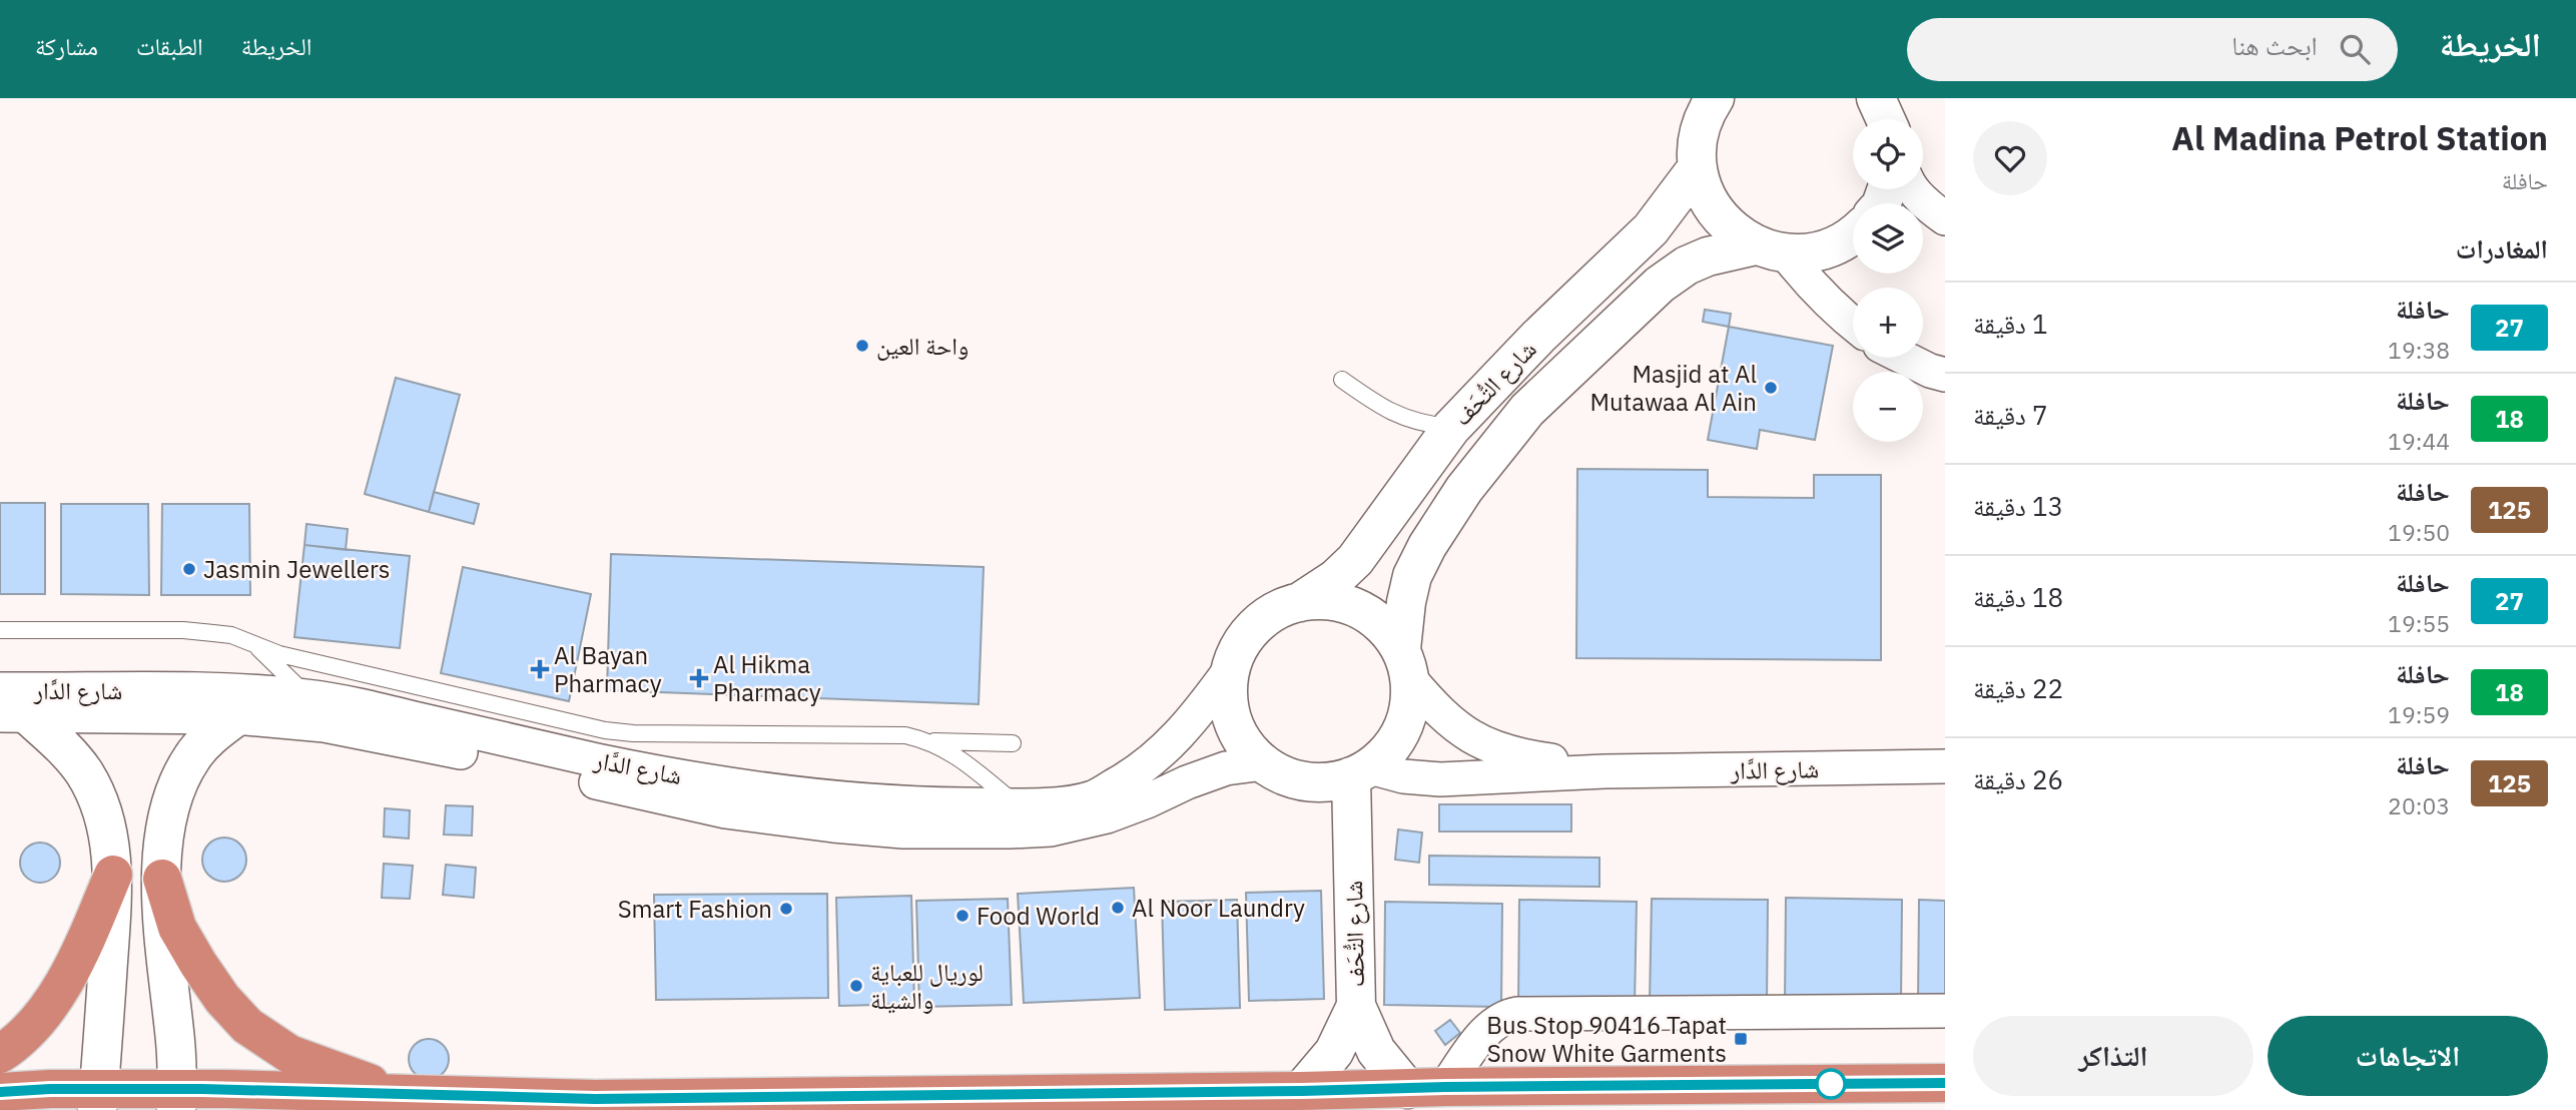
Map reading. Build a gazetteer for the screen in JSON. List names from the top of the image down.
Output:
{
  "streets": {
    "street": ["شارع التُّحَف", "شارع الدَّار"]
  },
  "crossings": [
    ["شارع التُّحَف", "شارع الدَّار"]
  ],
  "places": {
    "other": [
      "واحة العين",
      "Masjid at Al Mutawaa Al Ain",
      "Jasmin Jewellers",
      "Al Noor Laundry",
      "Smart Fashion",
      "Food World",
      "لوريال للعباية والشيلة"
    ],
    "health": ["Al Bayan Pharmacy", "Al Hikma Pharmacy"],
    "transit": ["Bus Stop 90416 Tapat Snow White Garments"]
  },
  "lines": ["bus line 27"],
  "page": {
    "header": "الخريطة",
    "search": "ابحث هنا",
    "nav": ["الخريطة", "الطبقات", "مشاركة"],
    "heading": [
      ["Al Madina Petrol Station", "حافلة"],
      "المغادرات"
    ],
    "map_buttons": ["+", "−"],
    "list": [
      {
        "mark": "27",
        "name": "حافلة",
        "note": "19:38",
        "value": "1 دقيقة"
      },
      {
        "mark": "18",
        "name": "حافلة",
        "note": "19:44",
        "value": "7 دقيقة"
      },
      {
        "mark": "125",
        "name": "حافلة",
        "note": "19:50",
        "value": "13 دقيقة"
      },
      {
        "mark": "27",
        "name": "حافلة",
        "note": "19:55",
        "value": "18 دقيقة"
      },
      {
        "mark": "18",
        "name": "حافلة",
        "note": "19:59",
        "value": "22 دقيقة"
      },
      {
        "mark": "125",
        "name": "حافلة",
        "note": "20:03",
        "value": "26 دقيقة"
      }
    ],
    "buttons": ["الاتجاهات", "التذاكر"]
  }
}
